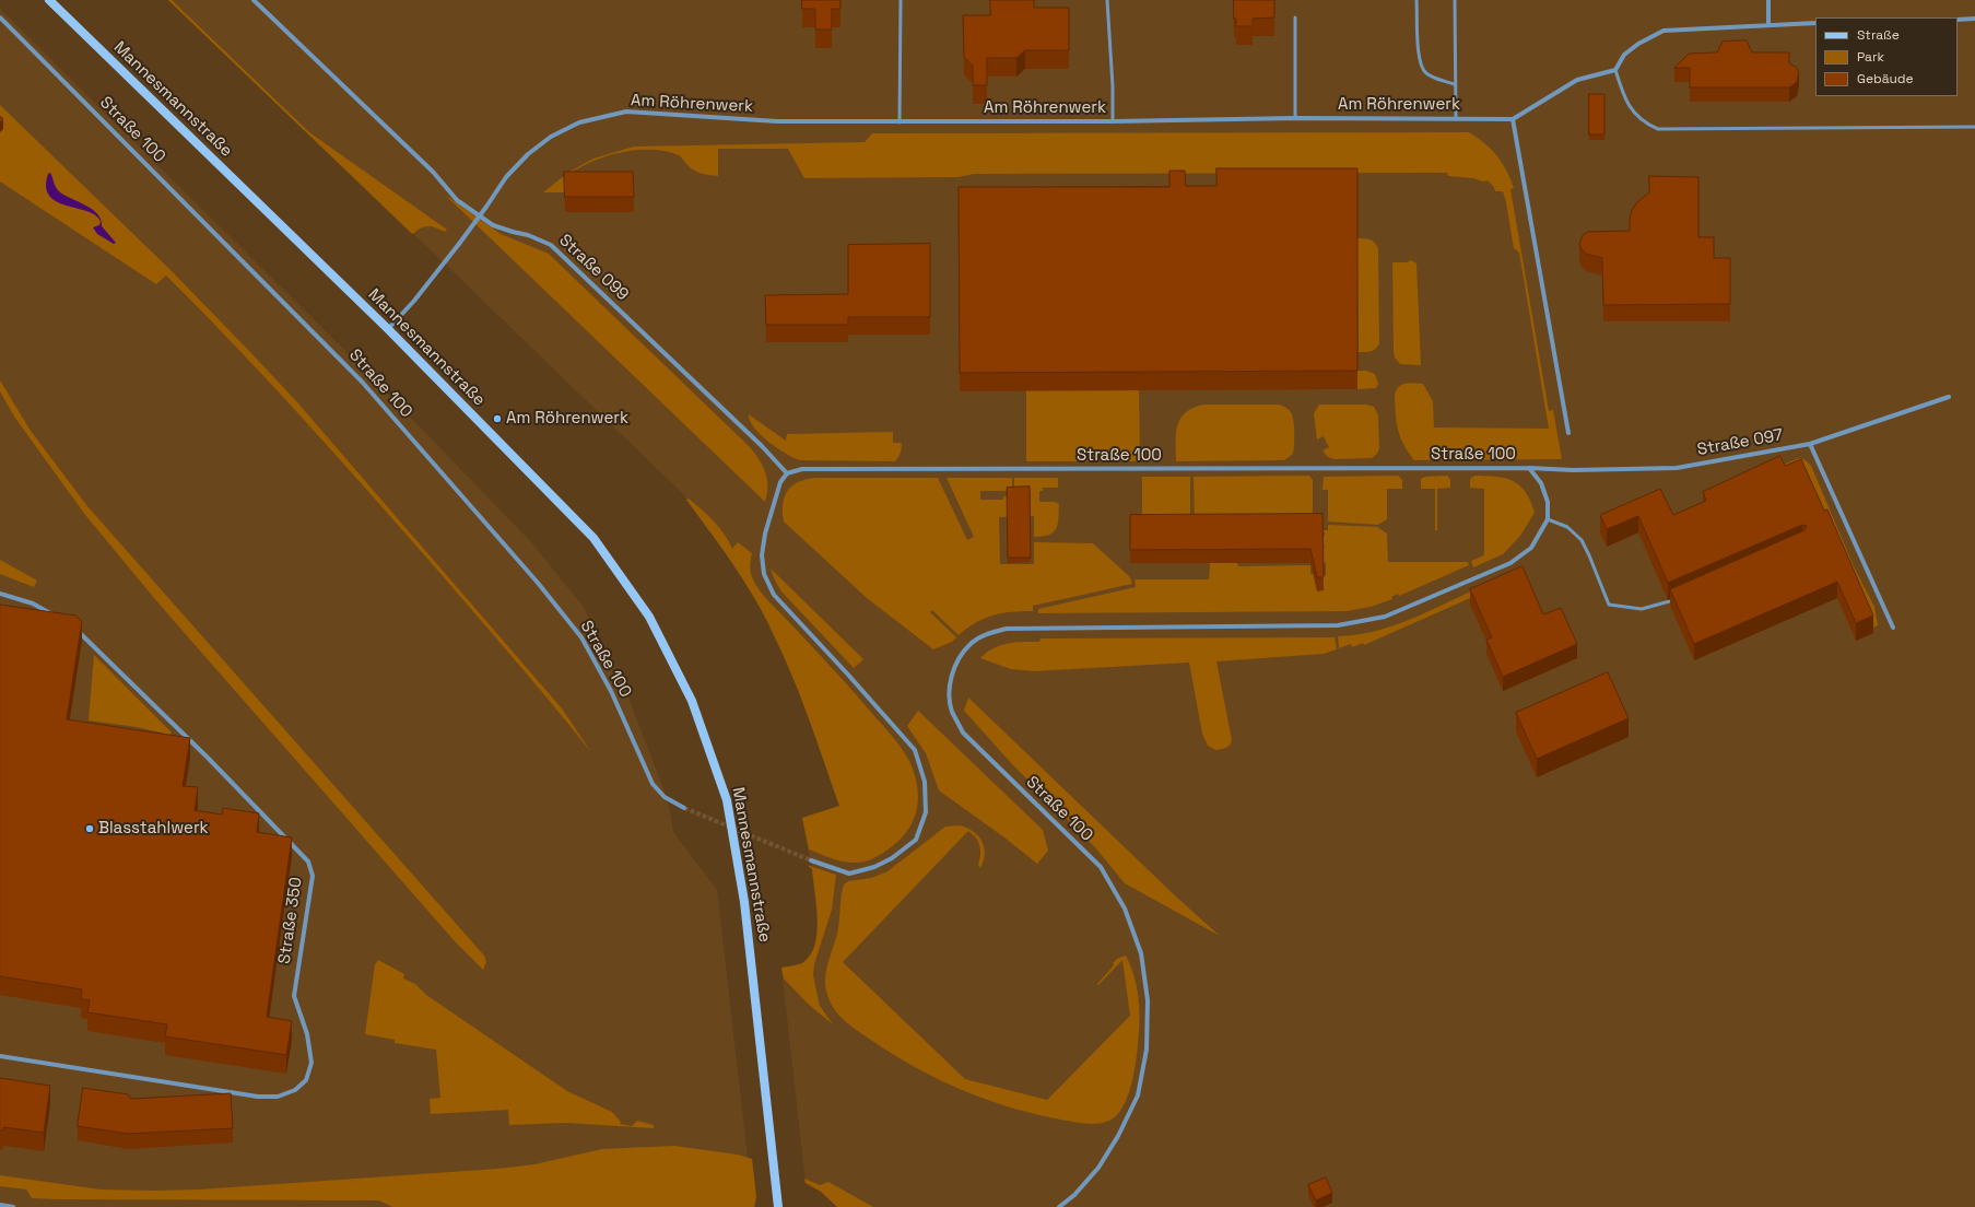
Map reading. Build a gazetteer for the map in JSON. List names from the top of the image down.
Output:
{
  "streets": {
    "main road": ["Mannesmannstraße"],
    "street": [
      "Am Röhrenwerk",
      "Straße 100",
      "Straße 099",
      "Straße 097",
      "Straße 350"
    ]
  },
  "crossings": [
    ["Mannesmannstraße", "Am Röhrenwerk"],
    ["Straße 100", "Straße 099"],
    ["Straße 100", "Straße 097"]
  ],
  "places": ["Am Röhrenwerk", "Blasstahlwerk"],
  "legend": ["Straße", "Park", "Gebäude"]
}
